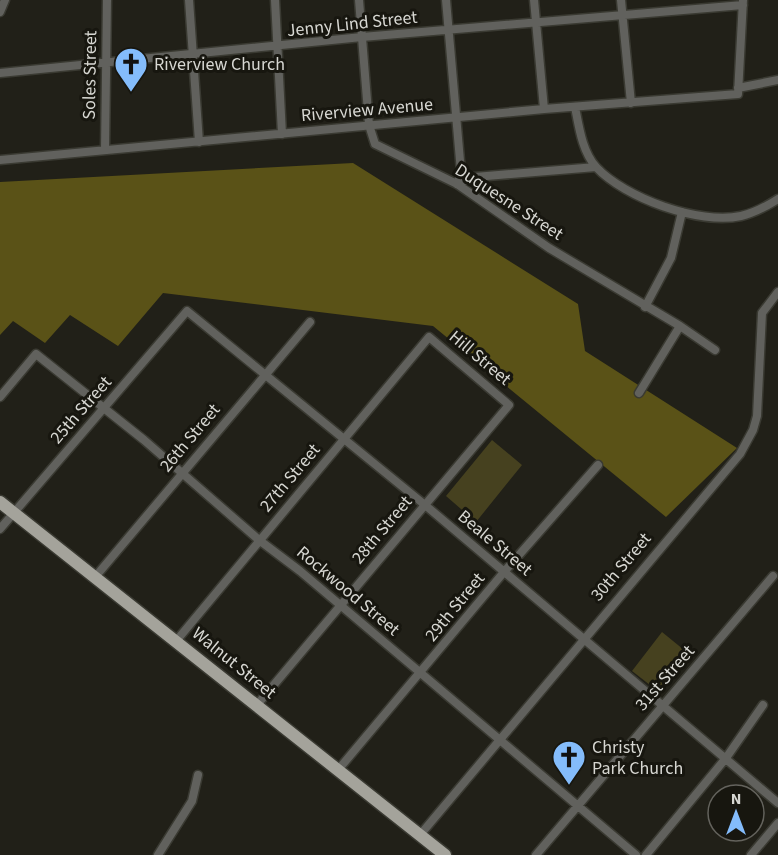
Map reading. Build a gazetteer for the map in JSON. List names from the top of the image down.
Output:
{
  "streets": {
    "main road": ["Walnut Street"],
    "street": [
      "Jenny Lind Street",
      "Soles Street",
      "Riverview Avenue",
      "Duquesne Street",
      "Hill Street",
      "25th Street",
      "26th Street",
      "27th Street",
      "28th Street",
      "Beale Street",
      "30th Street",
      "Rockwood Street",
      "29th Street",
      "31st Street"
    ]
  },
  "crossings": [
    ["Jenny Lind Street", "Soles Street"],
    ["Jenny Lind Street", "Duquesne Street"],
    ["Soles Street", "Riverview Avenue"],
    ["Riverview Avenue", "Duquesne Street"],
    ["Hill Street", "27th Street"],
    ["Hill Street", "28th Street"],
    ["25th Street", "Beale Street"],
    ["25th Street", "Rockwood Street"],
    ["25th Street", "Walnut Street"],
    ["26th Street", "Beale Street"],
    ["26th Street", "Rockwood Street"],
    ["26th Street", "Walnut Street"],
    ["27th Street", "Beale Street"],
    ["27th Street", "Rockwood Street"],
    ["27th Street", "Walnut Street"],
    ["28th Street", "Beale Street"],
    ["28th Street", "Rockwood Street"],
    ["28th Street", "Walnut Street"],
    ["Beale Street", "30th Street"],
    ["Beale Street", "29th Street"],
    ["Beale Street", "31st Street"],
    ["30th Street", "Rockwood Street"],
    ["30th Street", "Walnut Street"],
    ["Rockwood Street", "29th Street"],
    ["Rockwood Street", "31st Street"],
    ["29th Street", "Walnut Street"]
  ],
  "places": {
    "church": ["Riverview Church", "Christy Park Church"]
  },
  "north": "top"
}
